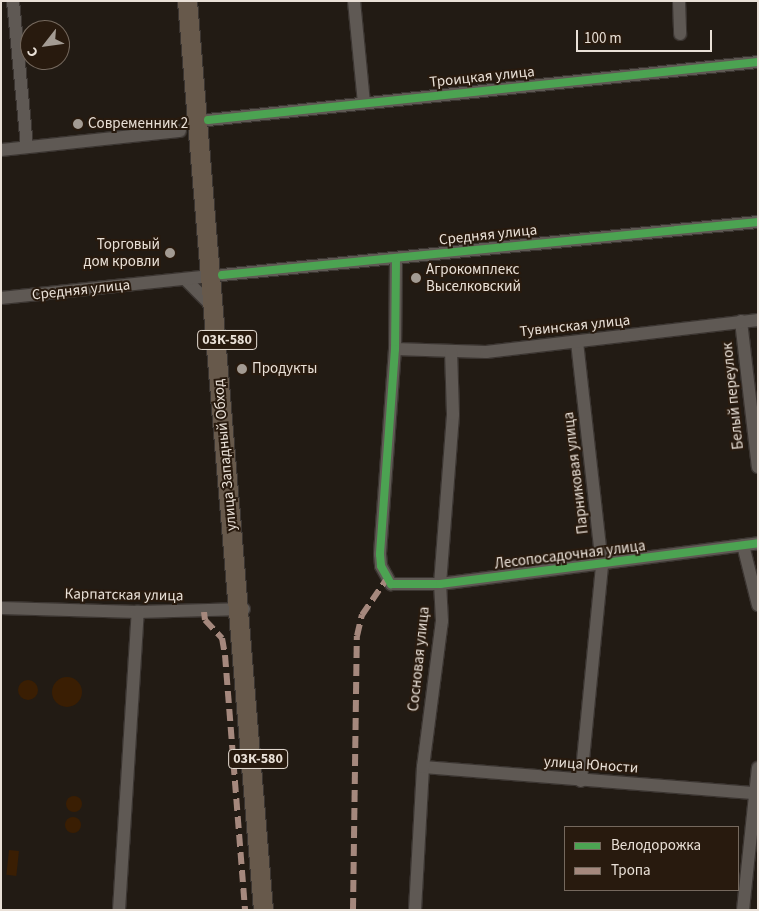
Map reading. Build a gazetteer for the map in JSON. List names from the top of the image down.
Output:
{
  "streets": {
    "highway": ["03К-580", "улица Западный Обход"],
    "street": [
      "Троицкая улица",
      "Средняя улица",
      "Тувинская улица",
      "Белый переулок",
      "Парниковая улица",
      "Лесопосадочная улица",
      "Карпатская улица",
      "Сосновая улица",
      "улица Юности"
    ]
  },
  "crossings": [
    ["Троицкая улица", "улица Западный Обход"],
    ["Средняя улица", "улица Западный Обход"],
    ["Тувинская улица", "Белый переулок"],
    ["Тувинская улица", "Парниковая улица"],
    ["Тувинская улица", "Лесопосадочная улица"],
    ["Тувинская улица", "Сосновая улица"],
    ["улица Западный Обход", "Карпатская улица"],
    ["Парниковая улица", "Лесопосадочная улица"],
    ["Парниковая улица", "улица Юности"],
    ["Лесопосадочная улица", "Сосновая улица"],
    ["Сосновая улица", "улица Юности"]
  ],
  "places": [
    "Современник 2",
    "Торговый дом кровли",
    "Агрокомплекс Выселковский",
    "Продукты"
  ],
  "legend": ["Велодорожка", "Тропа"],
  "scale_bar": "100 m",
  "north": "bottom left"
}
